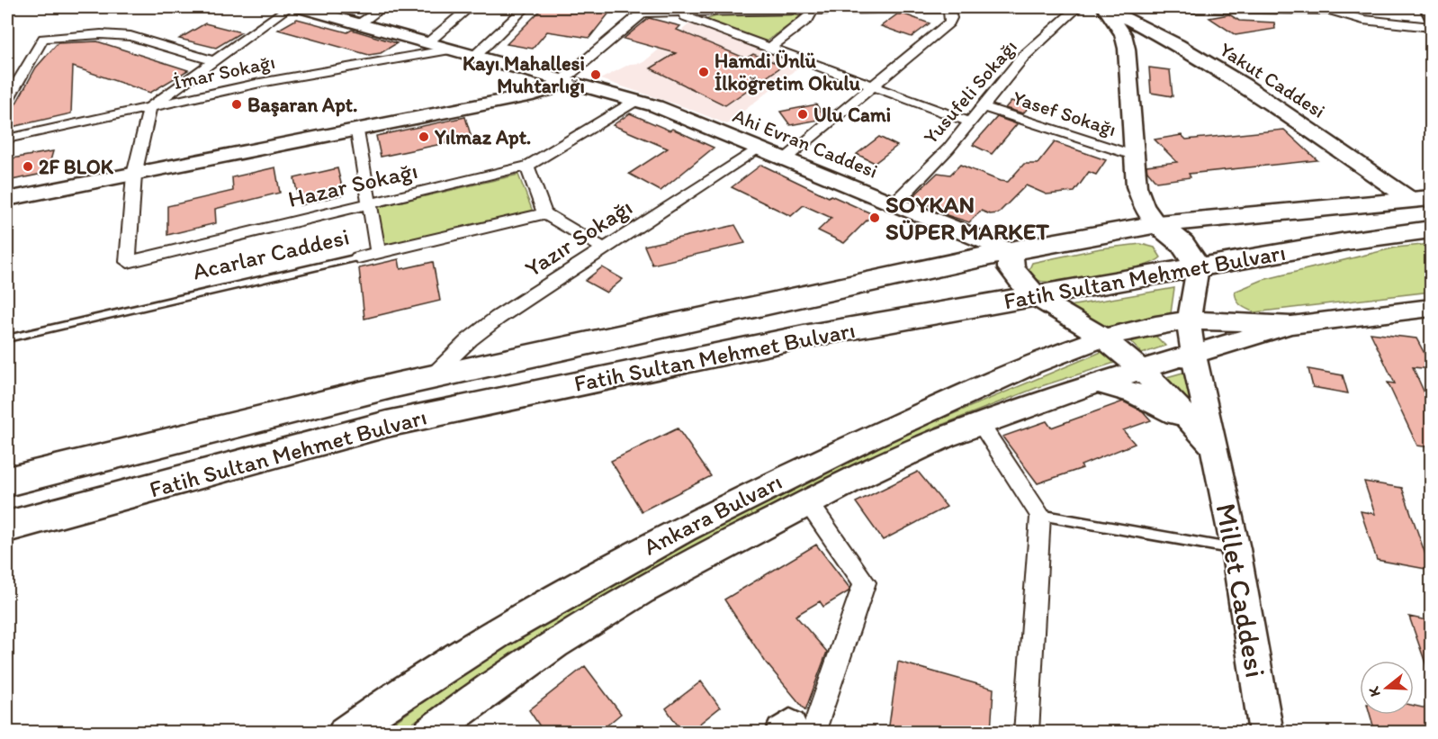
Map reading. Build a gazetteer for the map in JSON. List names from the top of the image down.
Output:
{
  "streets": {
    "highway": ["Fatih Sultan Mehmet Bulvarı"],
    "main road": [
      "Yakut Caddesi",
      "Ahi Evran Caddesi",
      "Ankara Bulvarı",
      "Millet Caddesi"
    ],
    "street": [
      "İmar Sokağı",
      "Yusufeli Sokağı",
      "Yasef Sokağı",
      "Hazar Sokağı",
      "Yazır Sokağı",
      "Acarlar Caddesi"
    ]
  },
  "crossings": [
    ["İmar Sokağı", "Ahi Evran Caddesi"],
    ["Yakut Caddesi", "Fatih Sultan Mehmet Bulvarı"],
    ["Yusufeli Sokağı", "Yasef Sokağı"],
    ["Yusufeli Sokağı", "Ahi Evran Caddesi"],
    ["Ahi Evran Caddesi", "Hazar Sokağı"],
    ["Ahi Evran Caddesi", "Yazır Sokağı"],
    ["Ahi Evran Caddesi", "Fatih Sultan Mehmet Bulvarı"],
    ["Yazır Sokağı", "Fatih Sultan Mehmet Bulvarı"],
    ["Ankara Bulvarı", "Millet Caddesi"]
  ],
  "places": [
    "Hamdi Ünlü İlköğretim Okulu",
    "Kayı Mahallesi Muhtarlığı",
    "Başaran Apt.",
    "Ulu Cami",
    "Yılmaz Apt.",
    "2F BLOK",
    "SOYKAN SÜPER MARKET"
  ],
  "north": "left"
}
